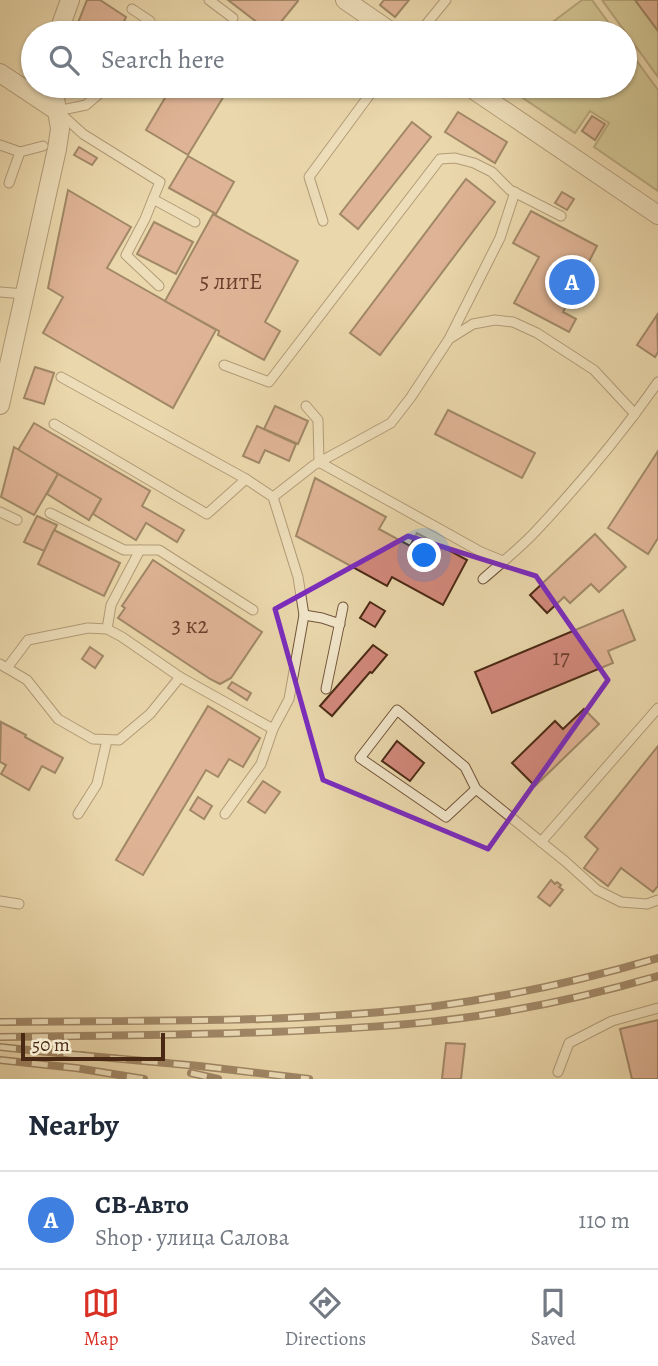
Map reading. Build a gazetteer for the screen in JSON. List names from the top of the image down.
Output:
{
  "house_numbers": ["5 литЕ", "3 к2", "17"],
  "scale_bar": "50 m",
  "page": {
    "search": "Search here",
    "pins": "A",
    "scale": "50 m",
    "heading": "Nearby",
    "list": [
      {
        "mark": "A",
        "name": "СВ-Авто",
        "note": "Shop · улица Салова",
        "value": "110 m"
      }
    ],
    "nav": ["Map", "Directions", "Saved"]
  }
}
